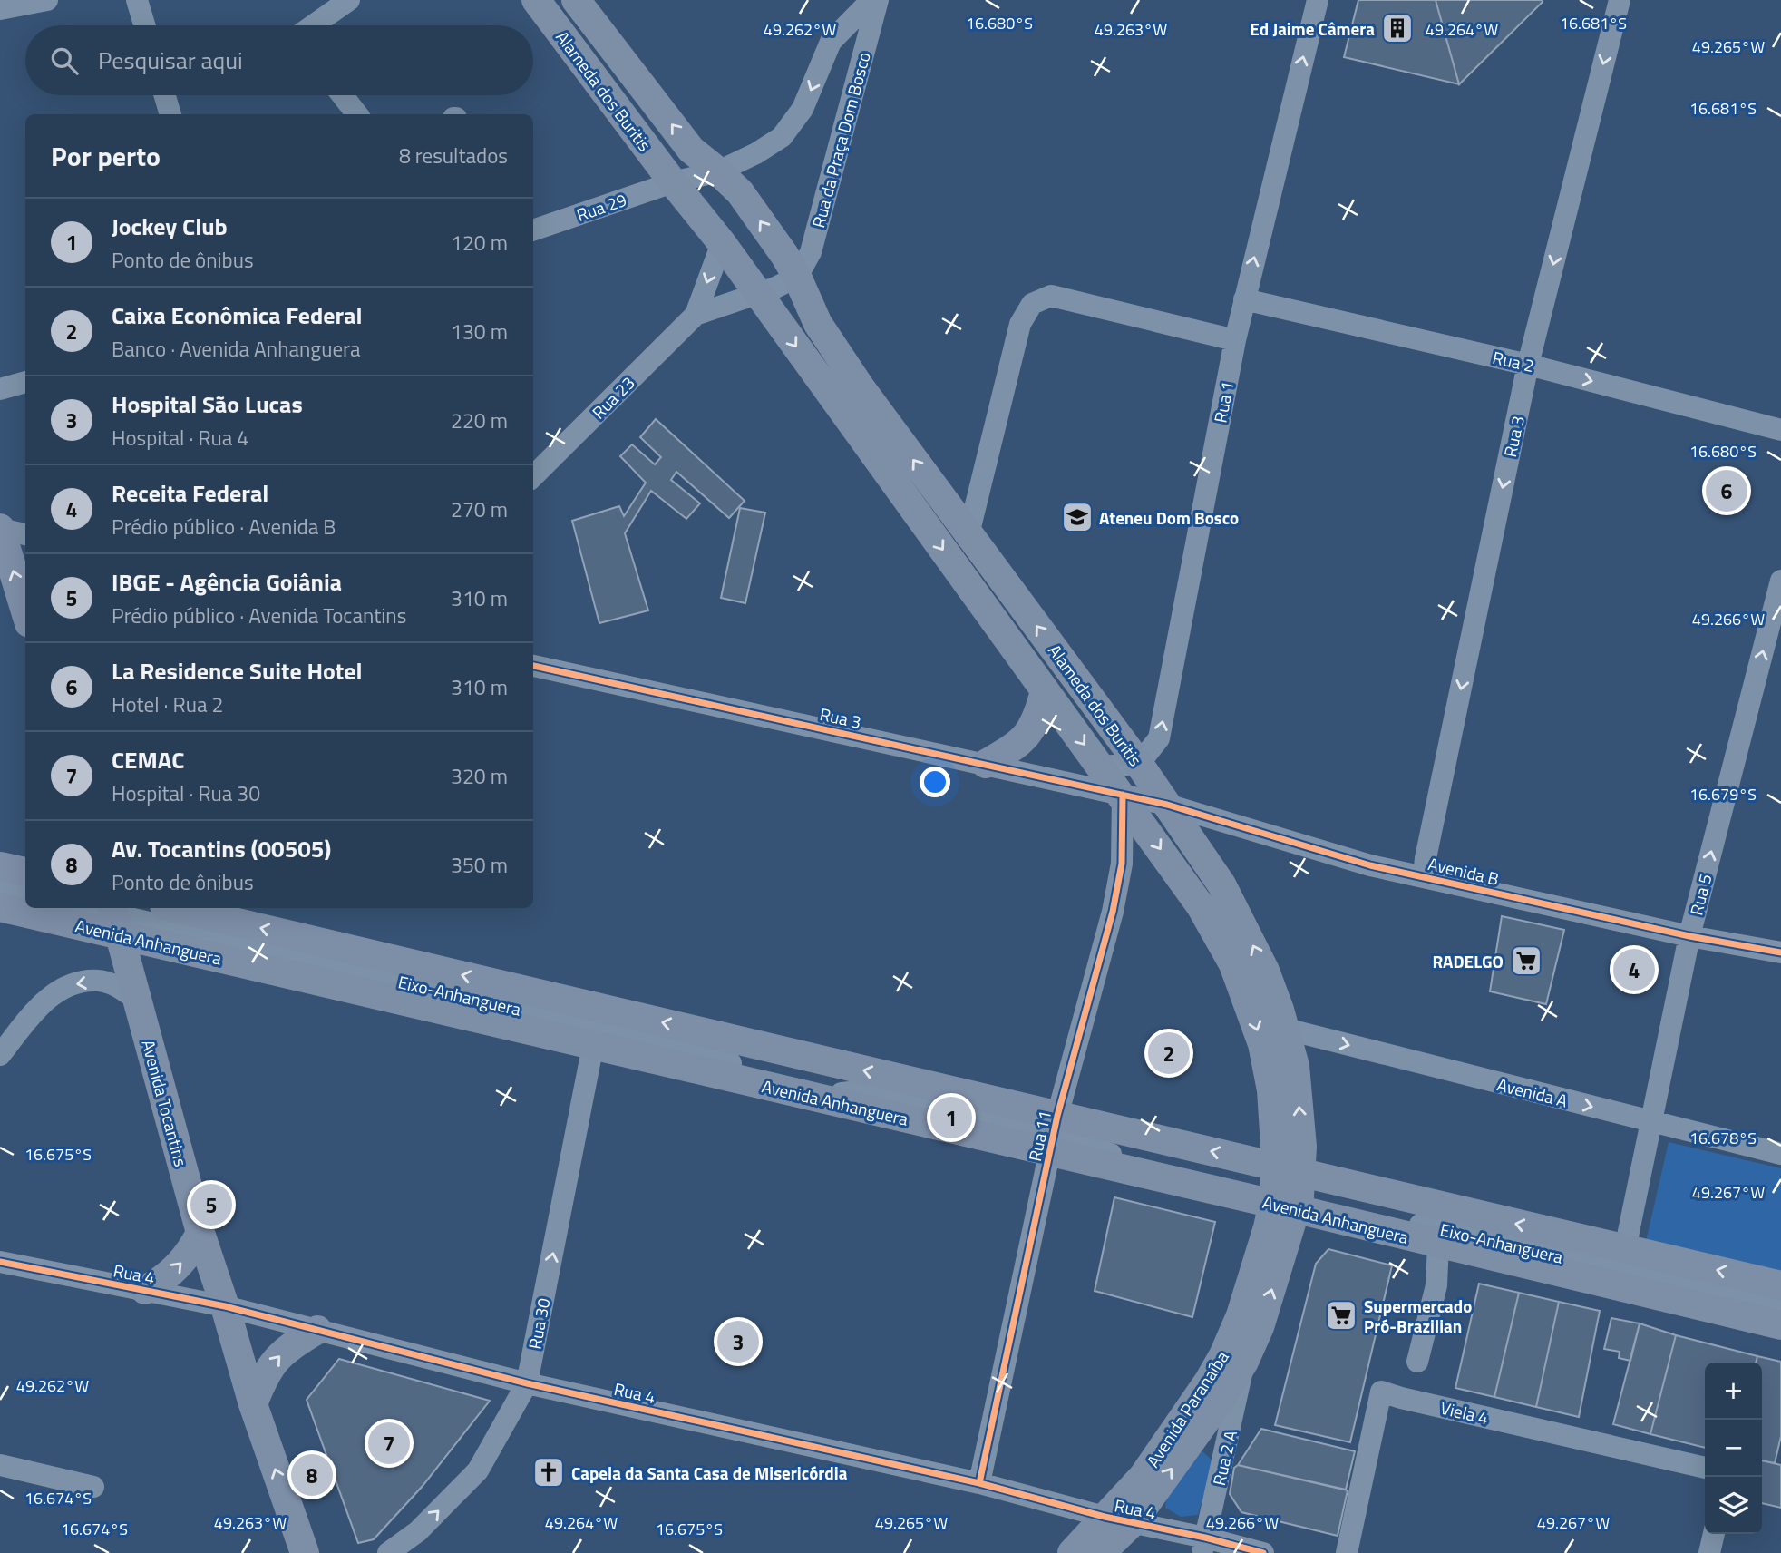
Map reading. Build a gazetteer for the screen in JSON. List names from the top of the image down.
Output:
{
  "streets": {
    "main road": [
      "Alameda dos Buritis",
      "Avenida Anhanguera",
      "Avenida Tocantins",
      "Avenida Paranaíba"
    ],
    "street": [
      "Rua da Praça Dom Bosco",
      "Rua 29",
      "Rua 2",
      "Rua 23",
      "Rua 1",
      "Rua 3",
      "Avenida B",
      "Rua 5",
      "Eixo-Anhanguera",
      "Avenida A",
      "Rua 11",
      "Rua 4",
      "Rua 30",
      "Viela 4",
      "Rua 2 A"
    ]
  },
  "crossings": [
    ["Alameda dos Buritis", "Rua da Praça Dom Bosco"],
    ["Alameda dos Buritis", "Rua 29"],
    ["Alameda dos Buritis", "Rua 23"],
    ["Alameda dos Buritis", "Rua 1"],
    ["Alameda dos Buritis", "Rua 3"],
    ["Alameda dos Buritis", "Avenida B"],
    ["Alameda dos Buritis", "Avenida Anhanguera"],
    ["Alameda dos Buritis", "Eixo-Anhanguera"],
    ["Alameda dos Buritis", "Avenida A"],
    ["Alameda dos Buritis", "Rua 11"],
    ["Alameda dos Buritis", "Avenida Paranaíba"],
    ["Rua 2", "Rua 1"],
    ["Rua 2", "Rua 3"],
    ["Rua 3", "Avenida B"],
    ["Rua 3", "Rua 11"],
    ["Avenida B", "Rua 5"],
    ["Avenida B", "Rua 11"],
    ["Rua 5", "Avenida Anhanguera"],
    ["Rua 5", "Avenida A"],
    ["Avenida Anhanguera", "Eixo-Anhanguera"],
    ["Avenida Anhanguera", "Avenida Tocantins"],
    ["Avenida Anhanguera", "Rua 11"],
    ["Avenida Anhanguera", "Rua 30"],
    ["Avenida Anhanguera", "Avenida Paranaíba"],
    ["Eixo-Anhanguera", "Rua 11"],
    ["Eixo-Anhanguera", "Avenida Paranaíba"],
    ["Avenida Tocantins", "Rua 4"],
    ["Rua 11", "Rua 4"],
    ["Rua 4", "Rua 30"],
    ["Rua 4", "Avenida Paranaíba"],
    ["Rua 4", "Rua 2 A"],
    ["Avenida Paranaíba", "Rua 2 A"]
  ],
  "one_way": [
    "Rua 2",
    "Rua 1",
    "Rua 3",
    "Rua 5",
    "Avenida A",
    "Rua 30"
  ],
  "places": {
    "building": ["Ed Jaime Câmera"],
    "school or university": ["Ateneu Dom Bosco"],
    "supermarket": ["RADELGO", "Supermercado Pró-Brazilian"],
    "church": ["Capela da Santa Casa de Misericórdia"]
  },
  "page": {
    "search": "Pesquisar aqui",
    "heading": ["Por perto", "8 resultados"],
    "list": [
      {
        "mark": "1",
        "name": "Jockey Club",
        "note": "Ponto de ônibus",
        "value": "120 m"
      },
      {
        "mark": "2",
        "name": "Caixa Econômica Federal",
        "note": "Banco · Avenida Anhanguera",
        "value": "130 m"
      },
      {
        "mark": "3",
        "name": "Hospital São Lucas",
        "note": "Hospital · Rua 4",
        "value": "220 m"
      },
      {
        "mark": "4",
        "name": "Receita Federal",
        "note": "Prédio público · Avenida B",
        "value": "270 m"
      },
      {
        "mark": "5",
        "name": "IBGE - Agência Goiânia",
        "note": "Prédio público · Avenida Tocantins",
        "value": "310 m"
      },
      {
        "mark": "6",
        "name": "La Residence Suite Hotel",
        "note": "Hotel · Rua 2",
        "value": "310 m"
      },
      {
        "mark": "7",
        "name": "CEMAC",
        "note": "Hospital · Rua 30",
        "value": "320 m"
      },
      {
        "mark": "8",
        "name": "Av. Tocantins (00505)",
        "note": "Ponto de ônibus",
        "value": "350 m"
      }
    ],
    "pins": [
      "6",
      "4",
      "2",
      "1",
      "5",
      "3",
      "7",
      "8"
    ],
    "map_buttons": ["+", "−"]
  },
  "coordinates": [
    "16.680°S",
    "16.681°S",
    "49.262°W",
    "49.263°W",
    "49.264°W",
    "49.265°W",
    "49.266°W",
    "16.679°S",
    "16.678°S",
    "16.675°S",
    "49.267°W",
    "16.674°S"
  ]
}
